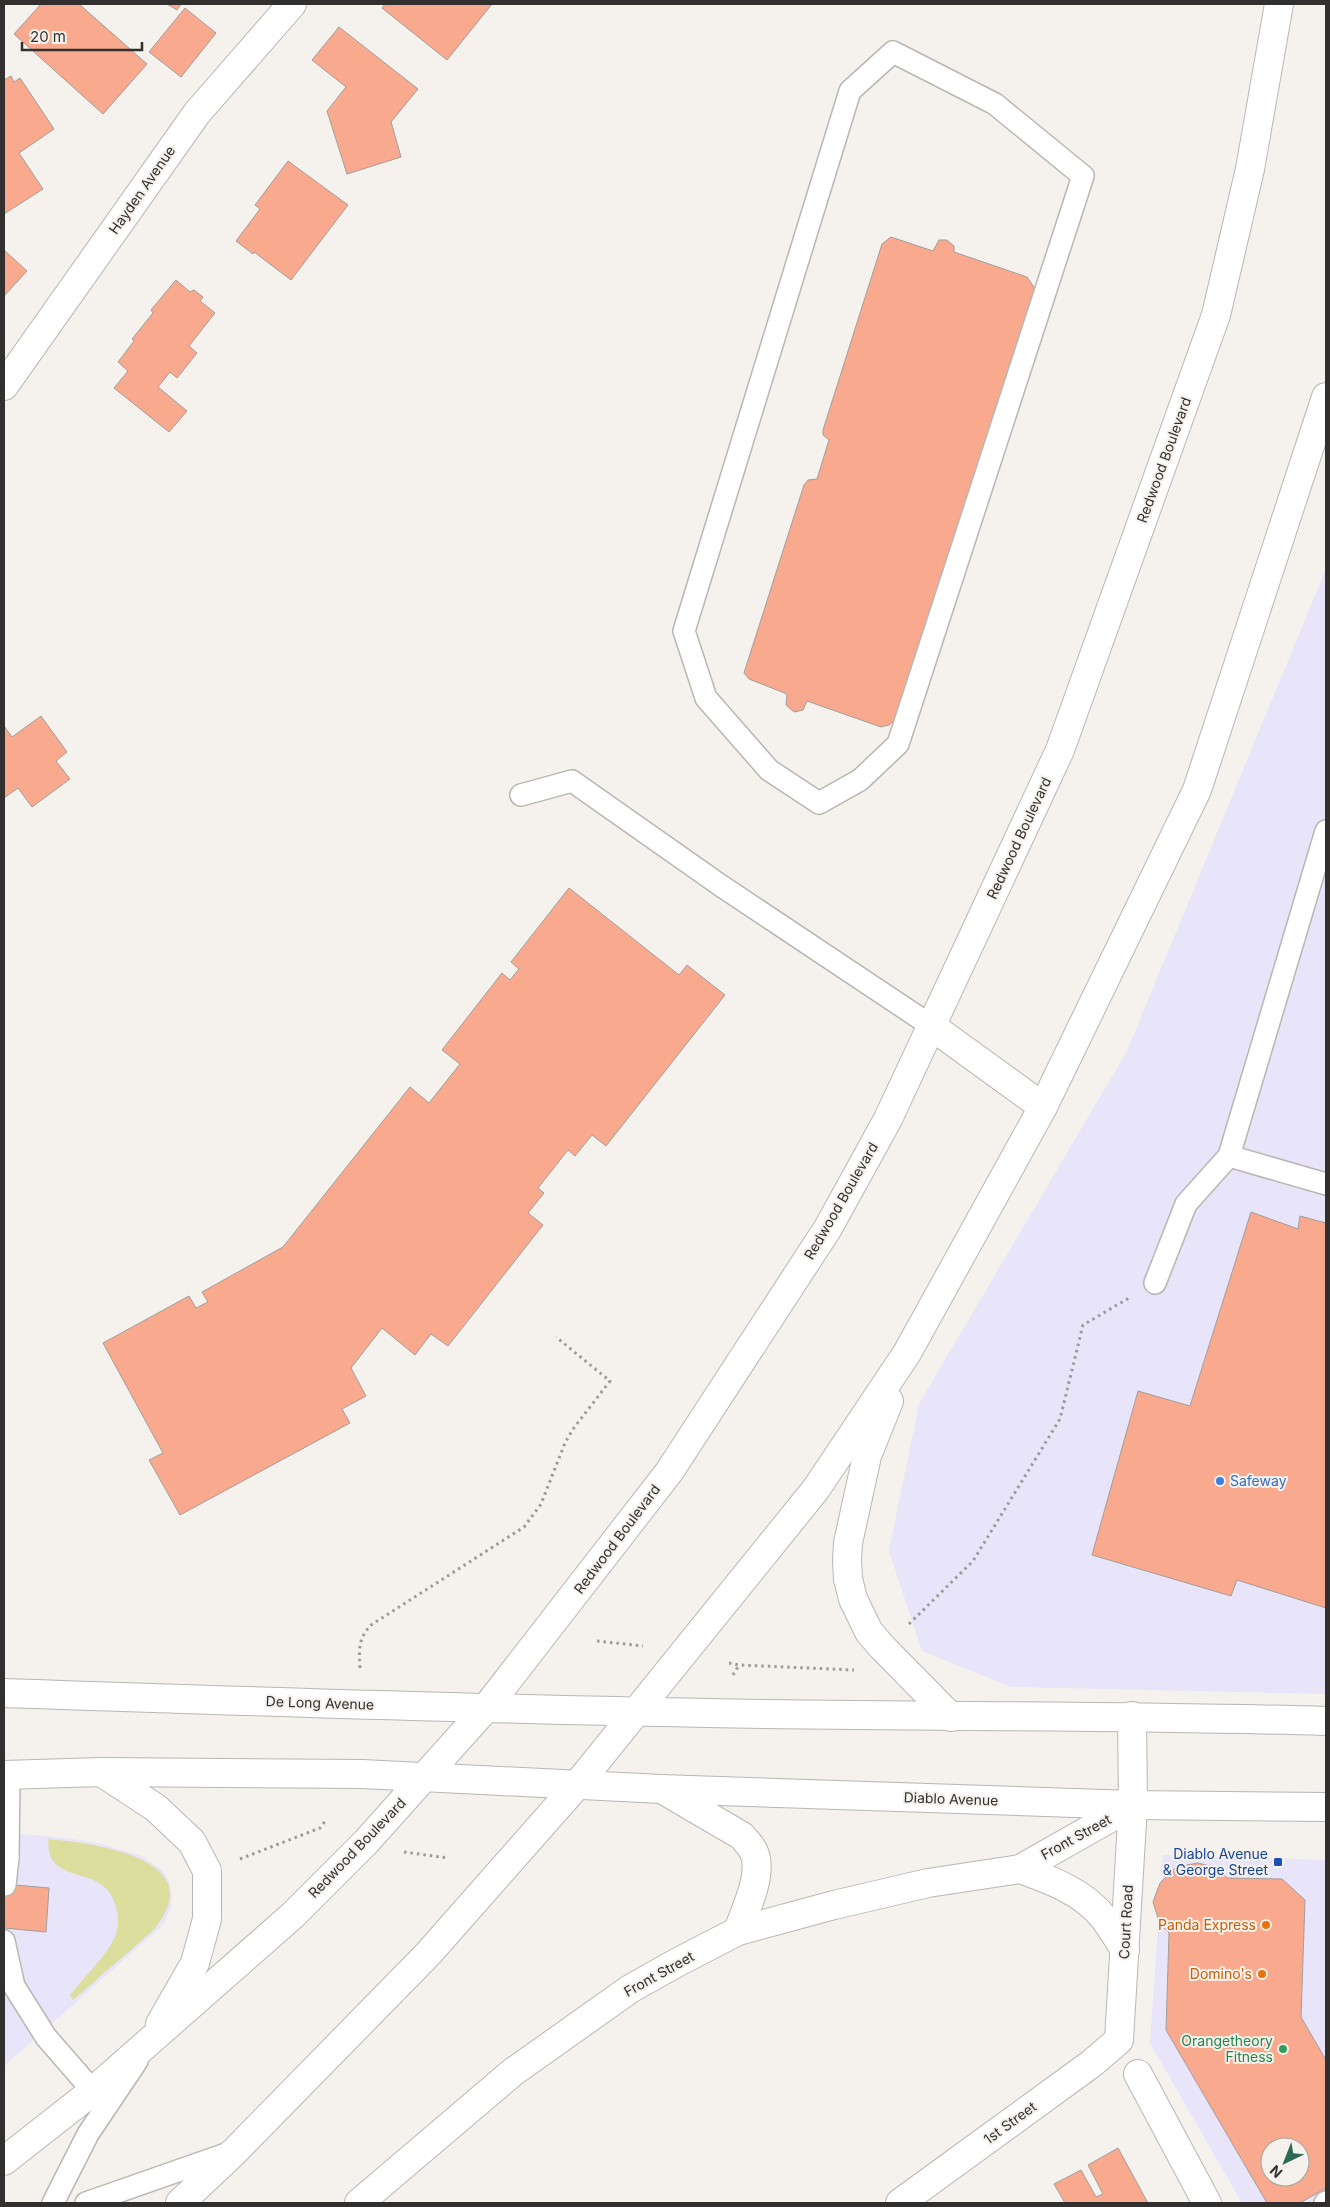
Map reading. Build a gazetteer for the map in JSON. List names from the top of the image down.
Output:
{
  "streets": {
    "main road": [
      "Hayden Avenue",
      "Redwood Boulevard",
      "De Long Avenue",
      "Diablo Avenue",
      "Front Street",
      "Court Road",
      "1st Street"
    ]
  },
  "crossings": [
    ["Redwood Boulevard", "De Long Avenue"],
    ["Diablo Avenue", "Front Street"],
    ["Diablo Avenue", "Court Road"],
    ["Front Street", "Court Road"],
    ["Court Road", "1st Street"]
  ],
  "places": {
    "other": [
      "Safeway",
      "Panda Express",
      "Domino's",
      "Orangetheory Fitness"
    ],
    "transit": ["Diablo Avenue & George Street"]
  },
  "scale_bar": "20 m",
  "north": "bottom left"
}
